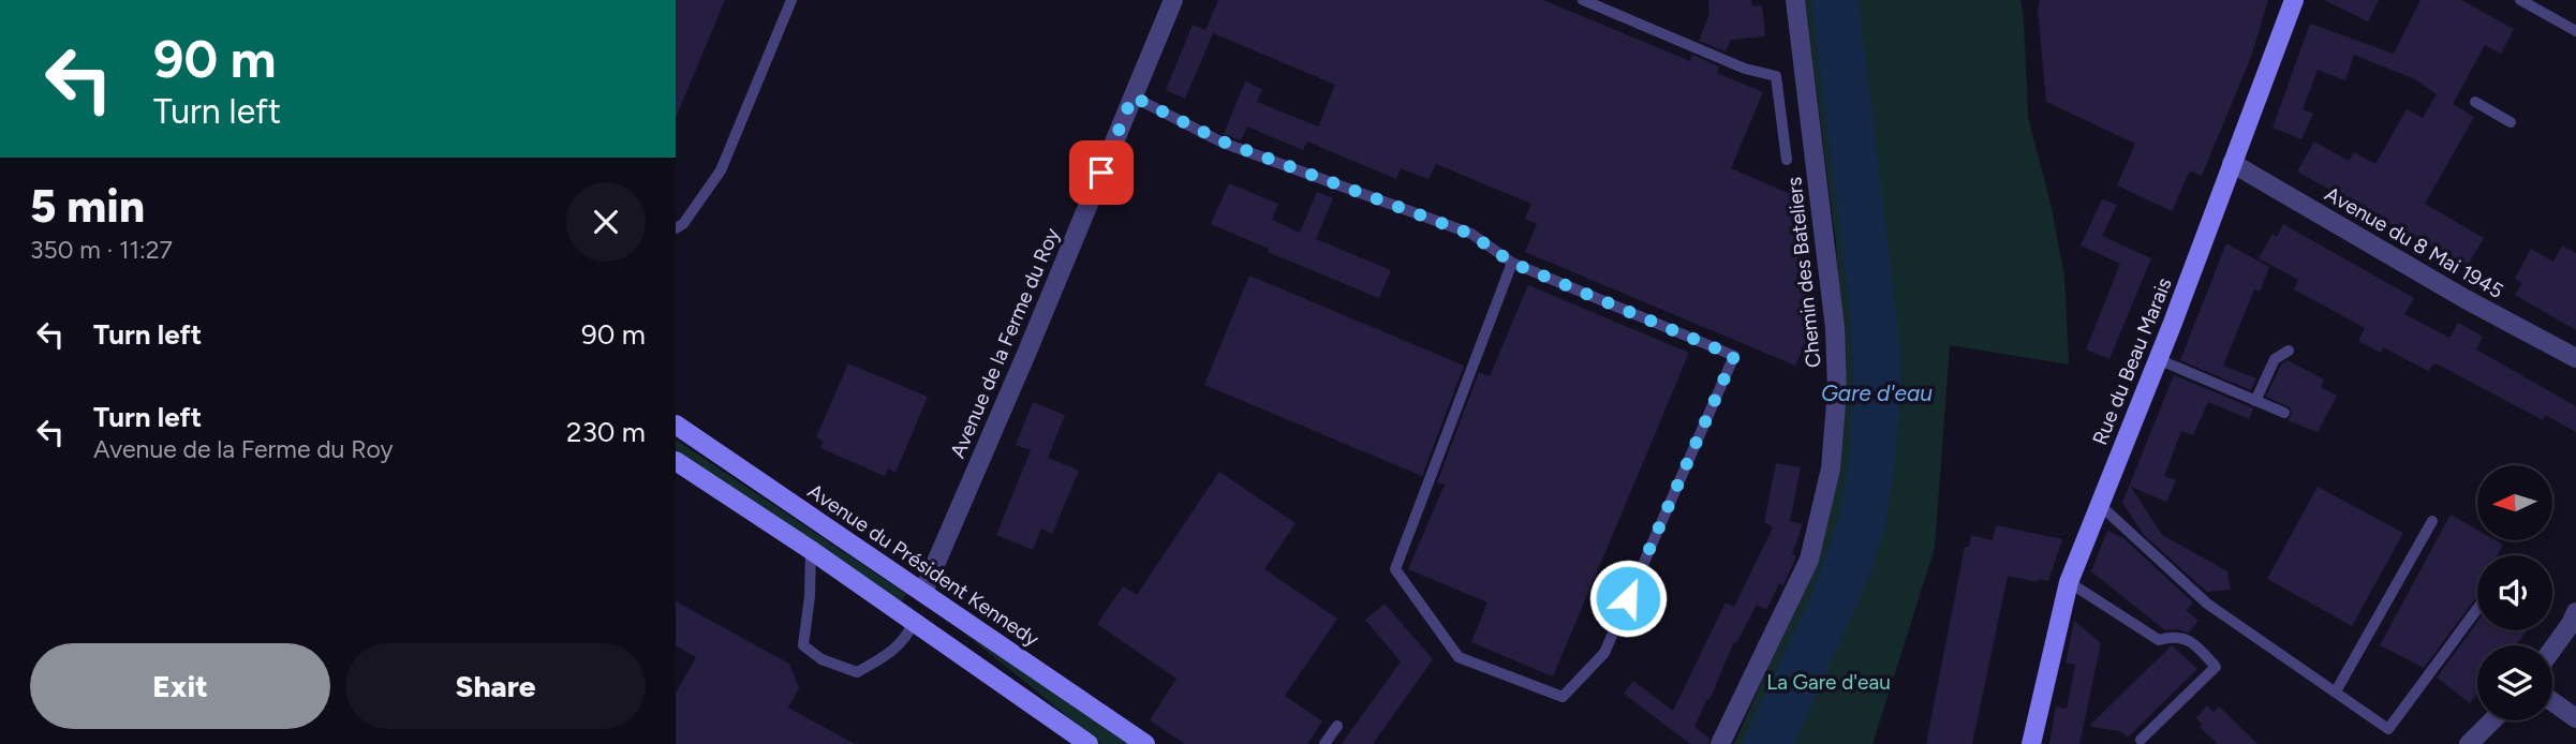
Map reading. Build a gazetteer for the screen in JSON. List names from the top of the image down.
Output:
{
  "streets": {
    "main road": ["Avenue de la Ferme du Roy", "Rue du Beau Marais", "Avenue du Président Kennedy"],
    "street": ["Avenue du 8 Mai 1945", "Chemin des Bateliers"]
  },
  "crossings": [
    ["Avenue du 8 Mai 1945", "Rue du Beau Marais"],
    ["Avenue de la Ferme du Roy", "Avenue du Président Kennedy"]
  ],
  "water": ["Gare d'eau"],
  "parks": ["La Gare d'eau"],
  "north": "left",
  "page": {
    "turn": ["90 m", "Turn left"],
    "heading": ["5 min", "350 m · 11:27"],
    "list": [
      {
        "name": "Turn left",
        "value": "90 m"
      },
      {
        "name": "Turn left",
        "note": "Avenue de la Ferme du Roy",
        "value": "230 m"
      }
    ],
    "buttons": ["Exit", "Share"]
  }
}
